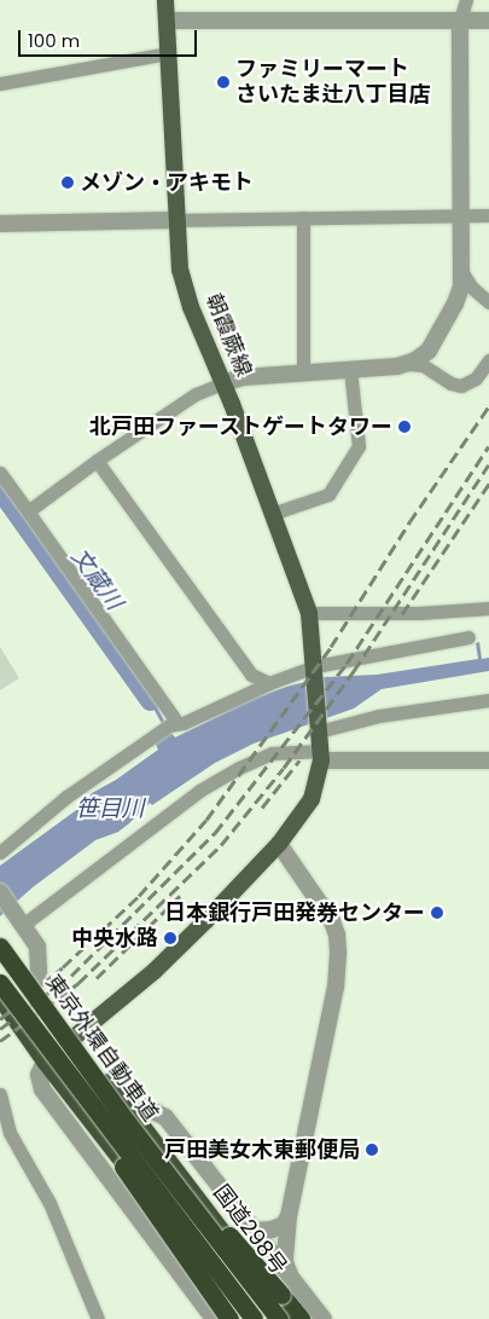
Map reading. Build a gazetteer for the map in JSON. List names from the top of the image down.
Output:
{
  "streets": {
    "highway": ["東京外環自動車道", "国道298号"],
    "main road": ["朝霞蕨線"]
  },
  "water": ["文蔵川", "笹目川"],
  "places": [
    "ファミリーマート さいたま辻八丁目店",
    "メゾン・アキモト",
    "北戸田ファーストゲートタワー",
    "日本銀行戸田発券センター",
    "中央水路",
    "戸田美女木東郵便局"
  ],
  "scale_bar": "100 m"
}
